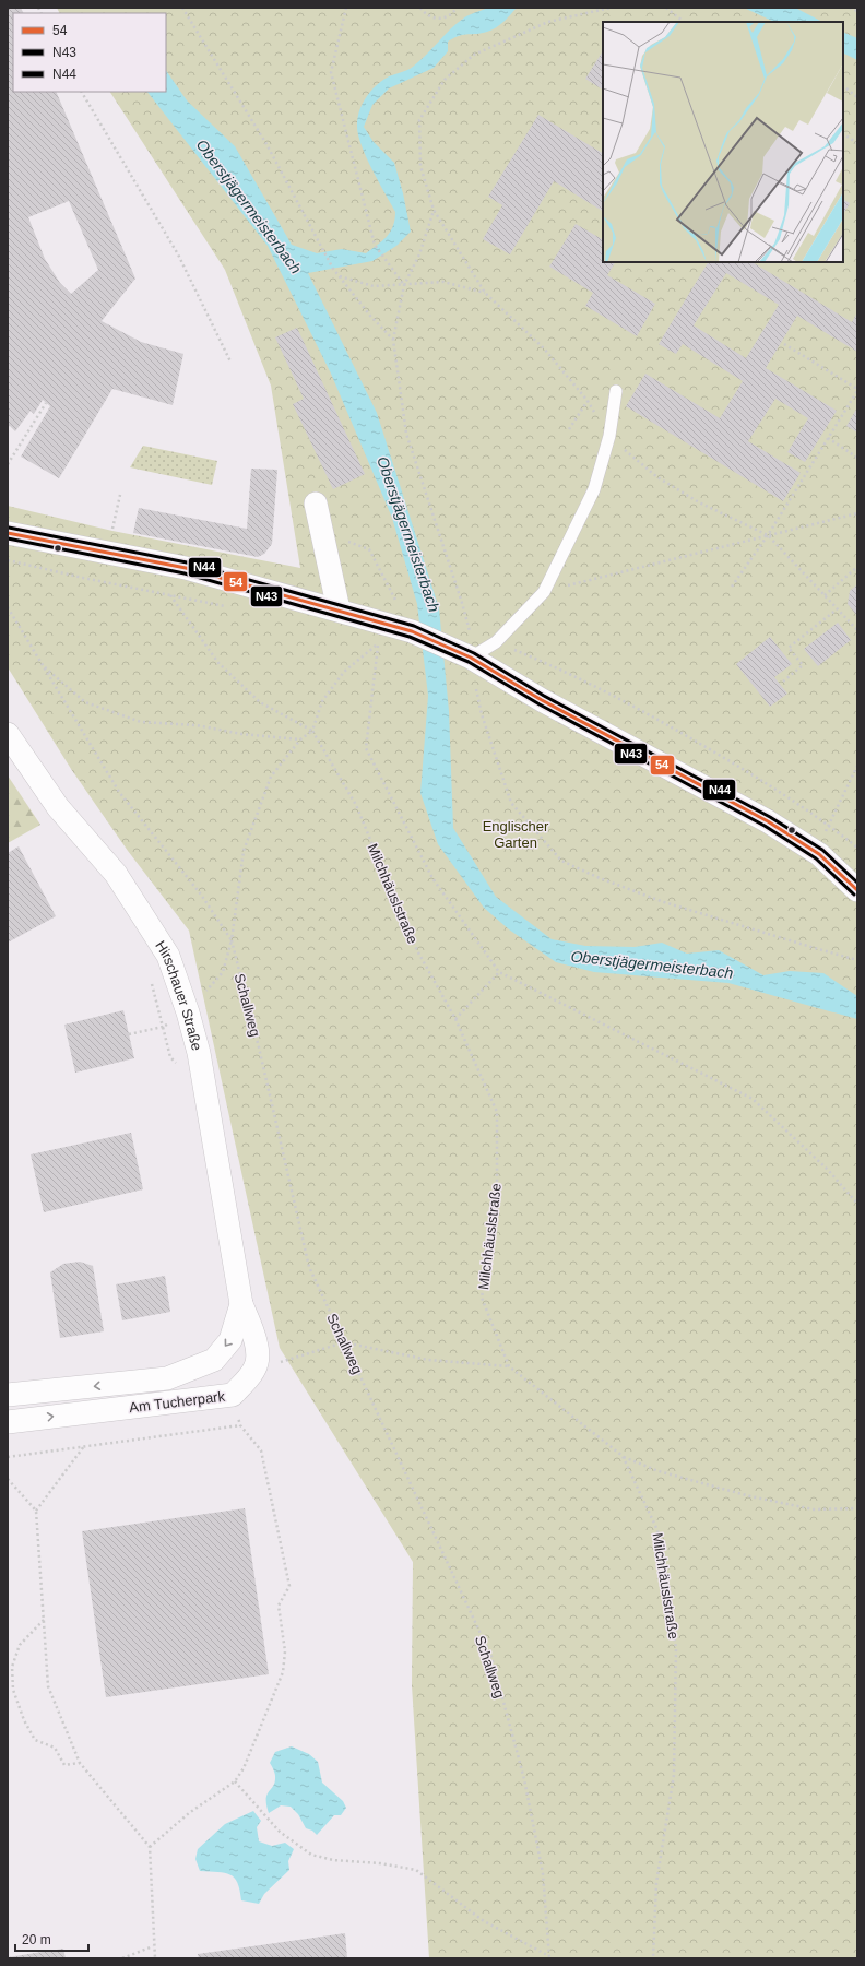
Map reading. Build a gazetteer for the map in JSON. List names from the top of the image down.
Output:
{
  "streets": {
    "street": ["Hirschauer Straße", "Am Tucherpark"],
    "path": ["Milchhäuslstraße", "Schallweg"]
  },
  "crossings": [
    ["Milchhäuslstraße", "Schallweg"],
    ["Hirschauer Straße", "Am Tucherpark"]
  ],
  "water": ["Oberstjägermeisterbach"],
  "parks": ["Englischer Garten"],
  "lines": ["transit line N44", "transit line 54", "transit line N43"],
  "legend": ["54", "N43", "N44"],
  "scale_bar": "20 m"
}
